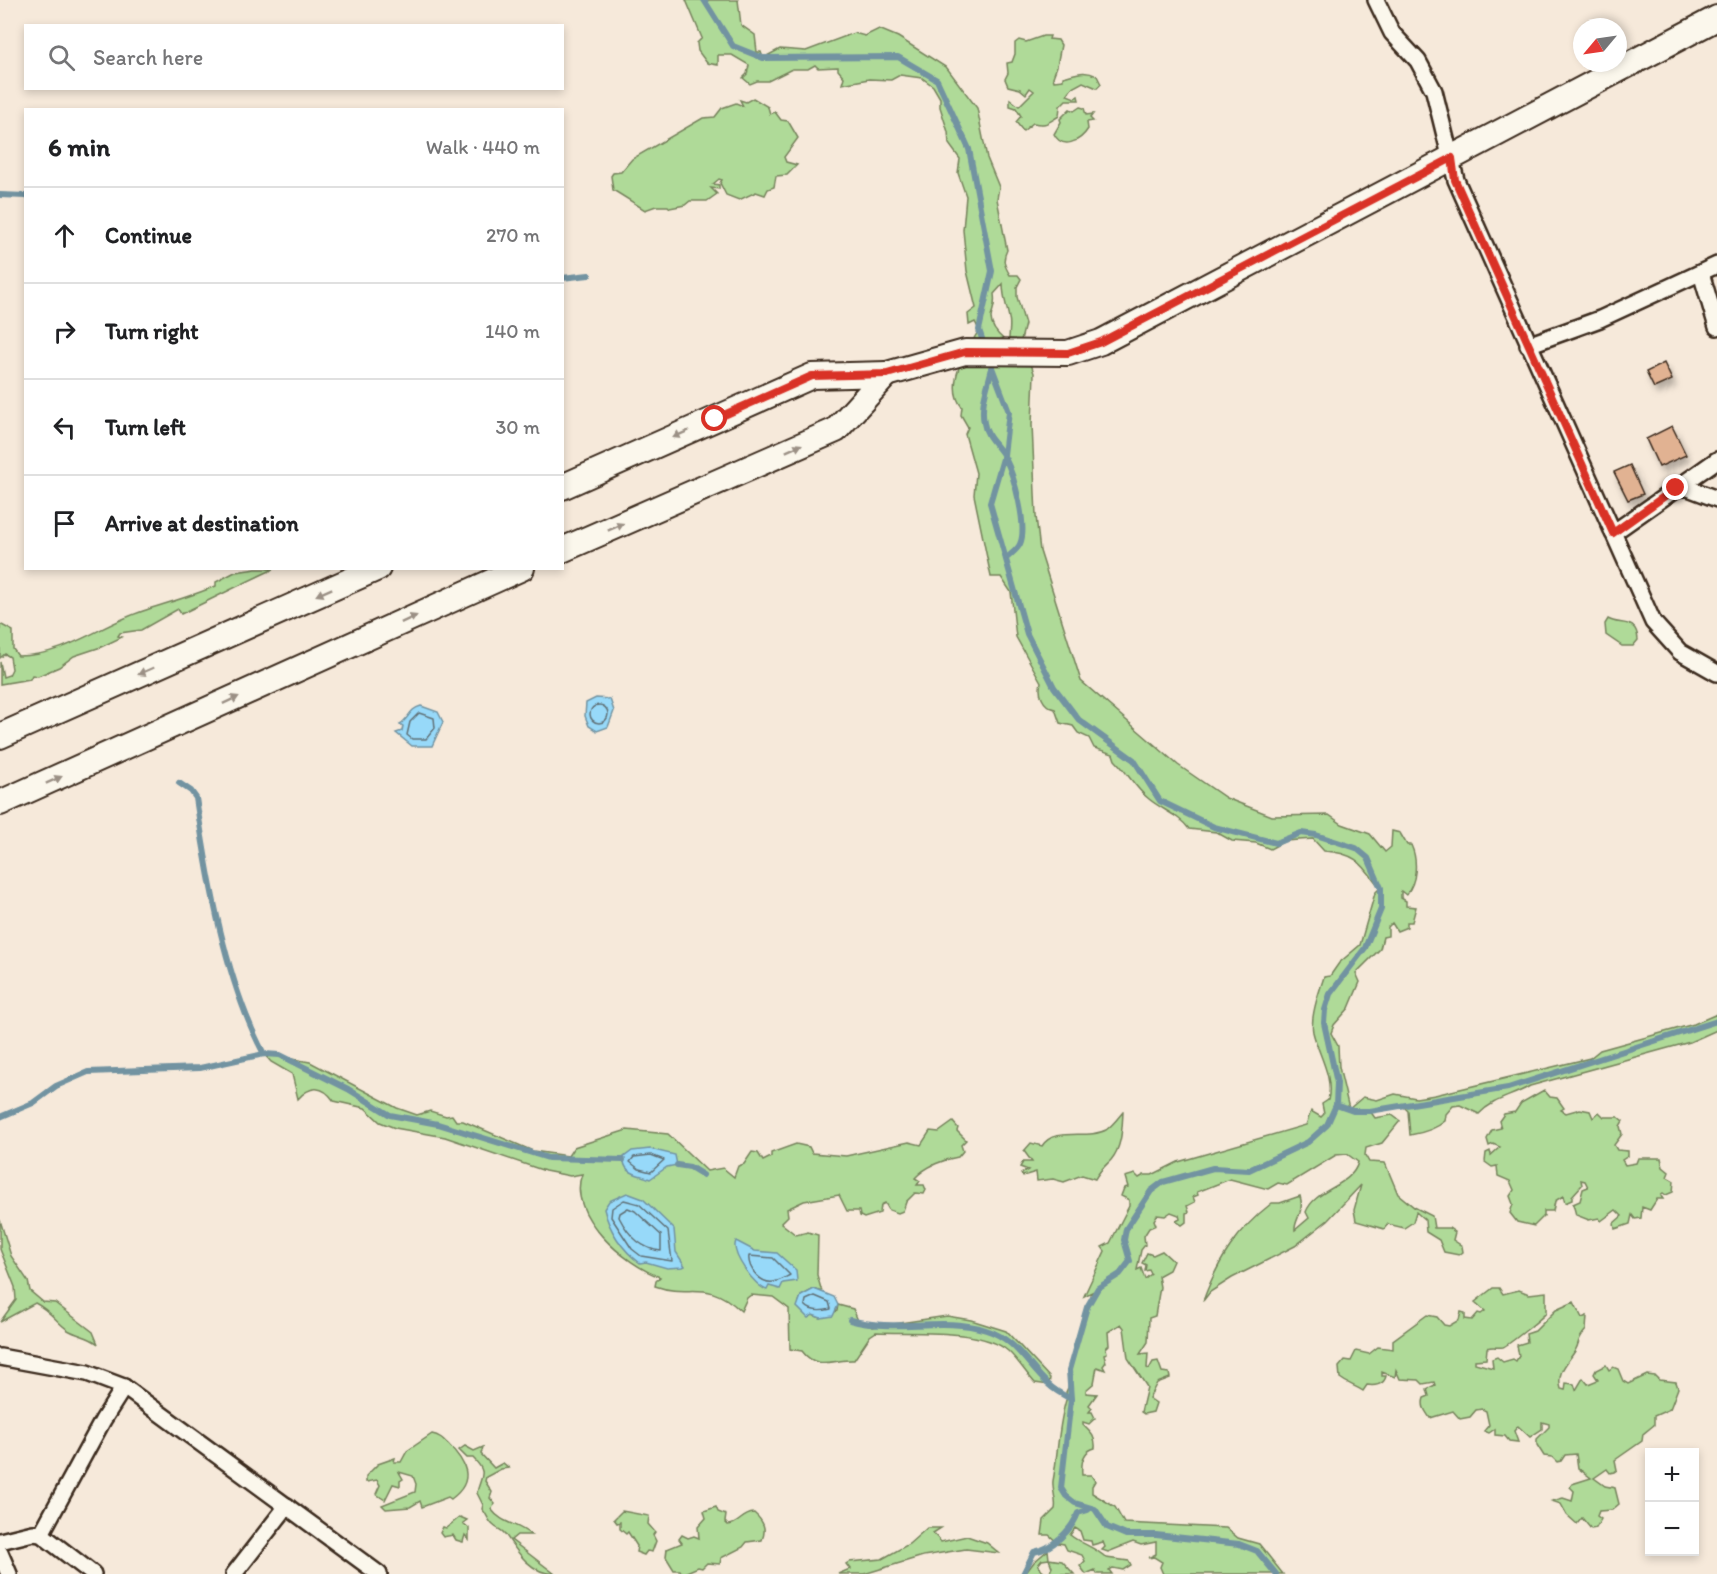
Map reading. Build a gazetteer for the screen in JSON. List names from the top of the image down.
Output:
{
  "north": "bottom left",
  "page": {
    "search": "Search here",
    "heading": ["6 min", "Walk · 440 m"],
    "list": [
      ["Continue", "270 m"],
      ["Turn right", "140 m"],
      ["Turn left", "30 m"],
      "Arrive at destination"
    ],
    "map_buttons": ["+", "−"]
  }
}
